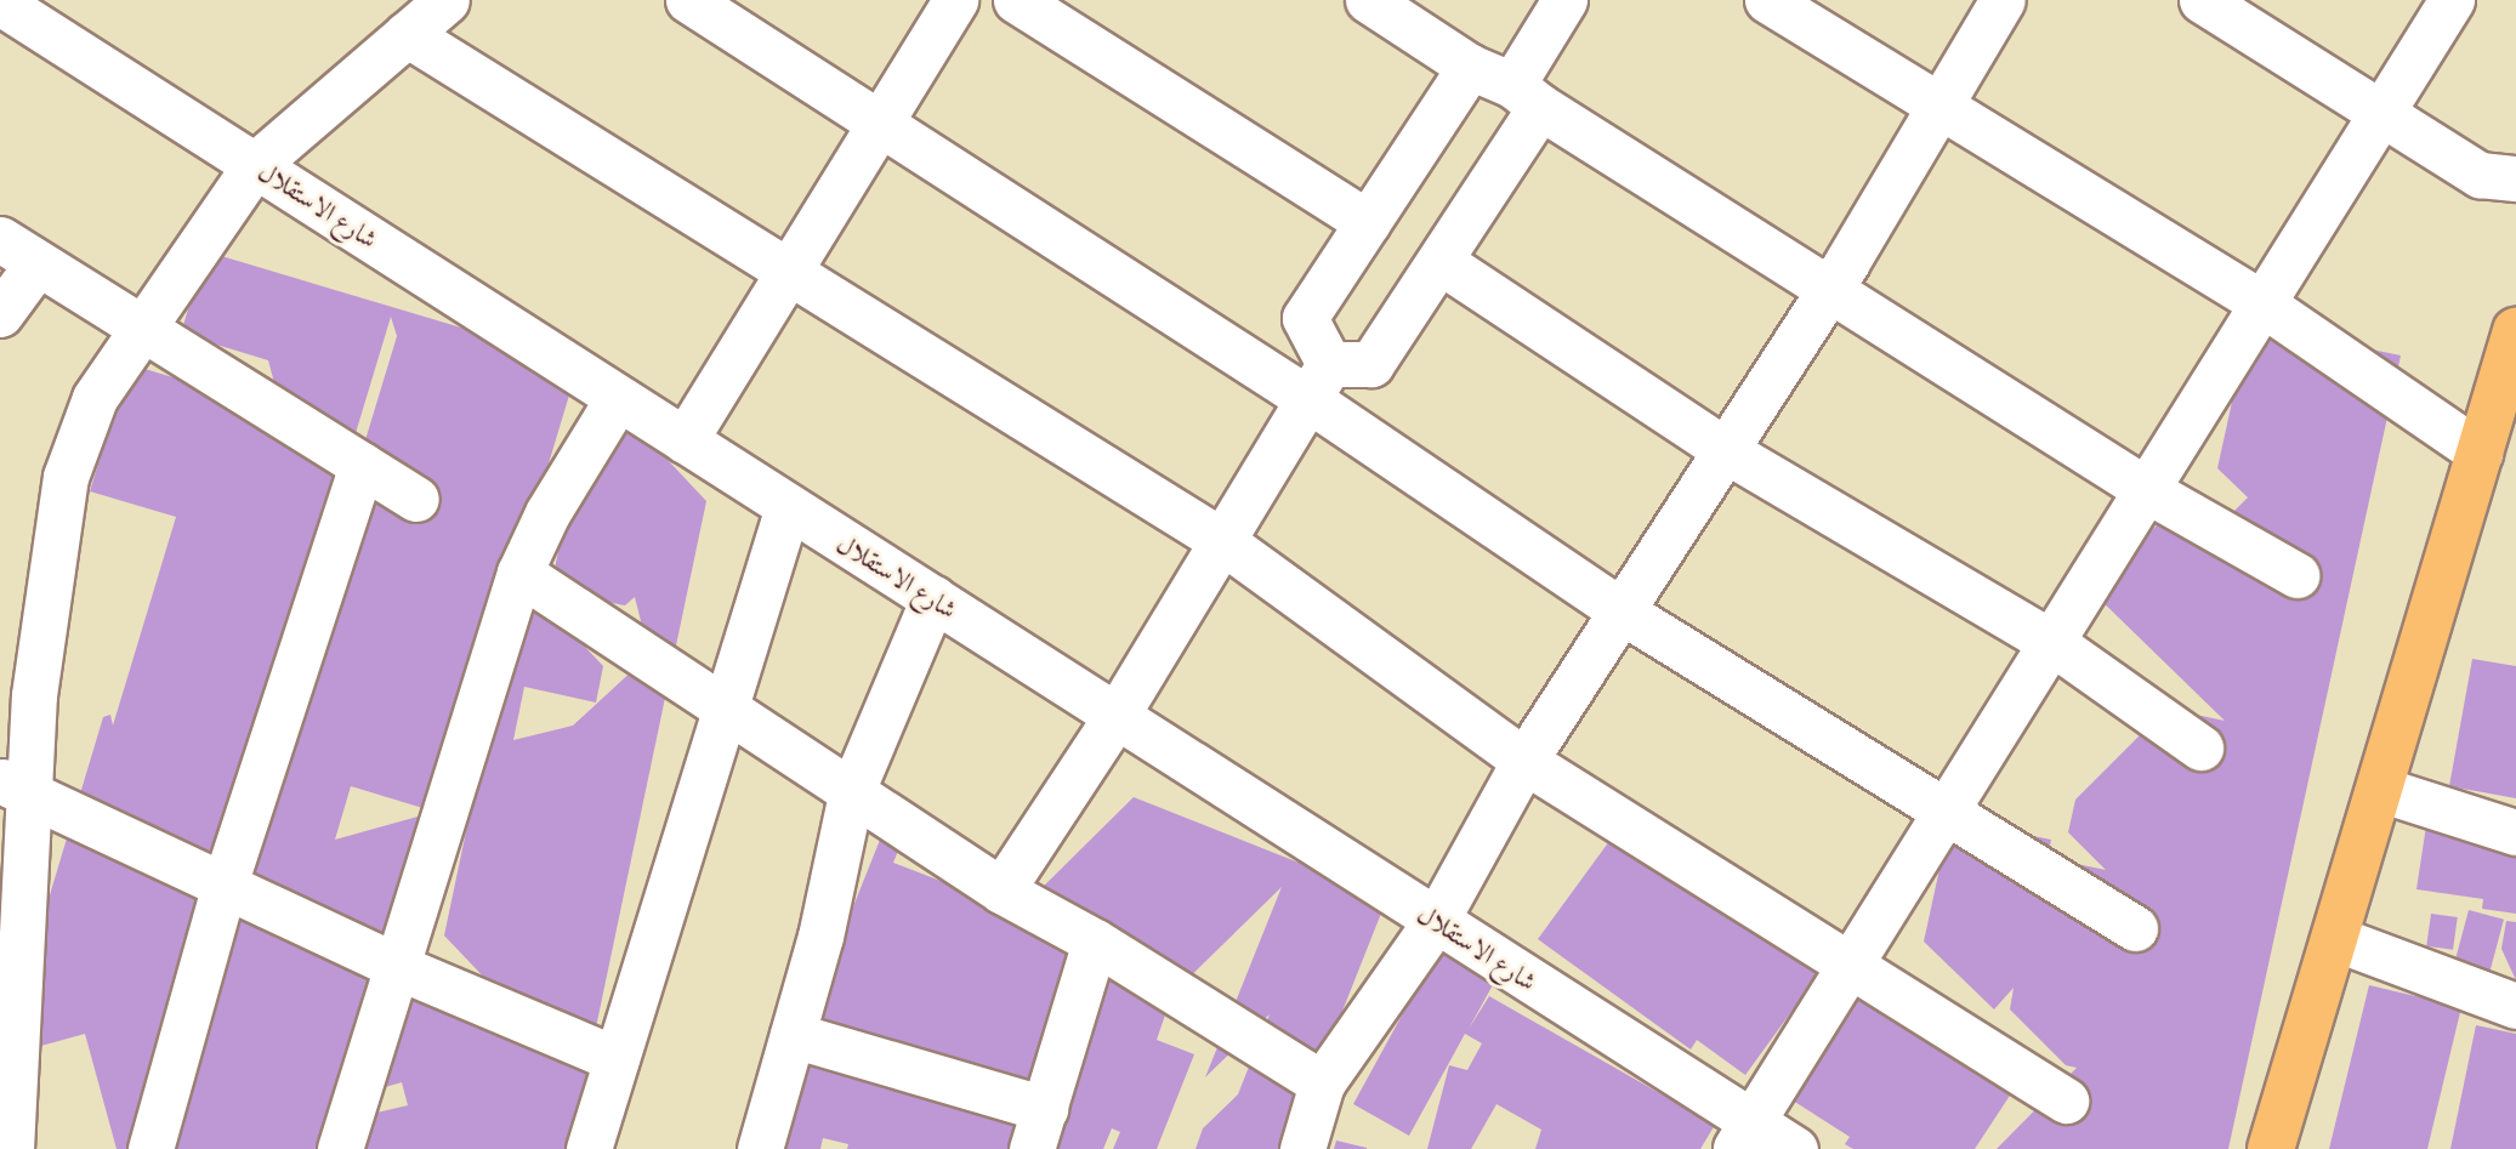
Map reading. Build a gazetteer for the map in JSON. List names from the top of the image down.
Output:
{
  "streets": {
    "street": ["شارع الاستقلال"]
  }
}
